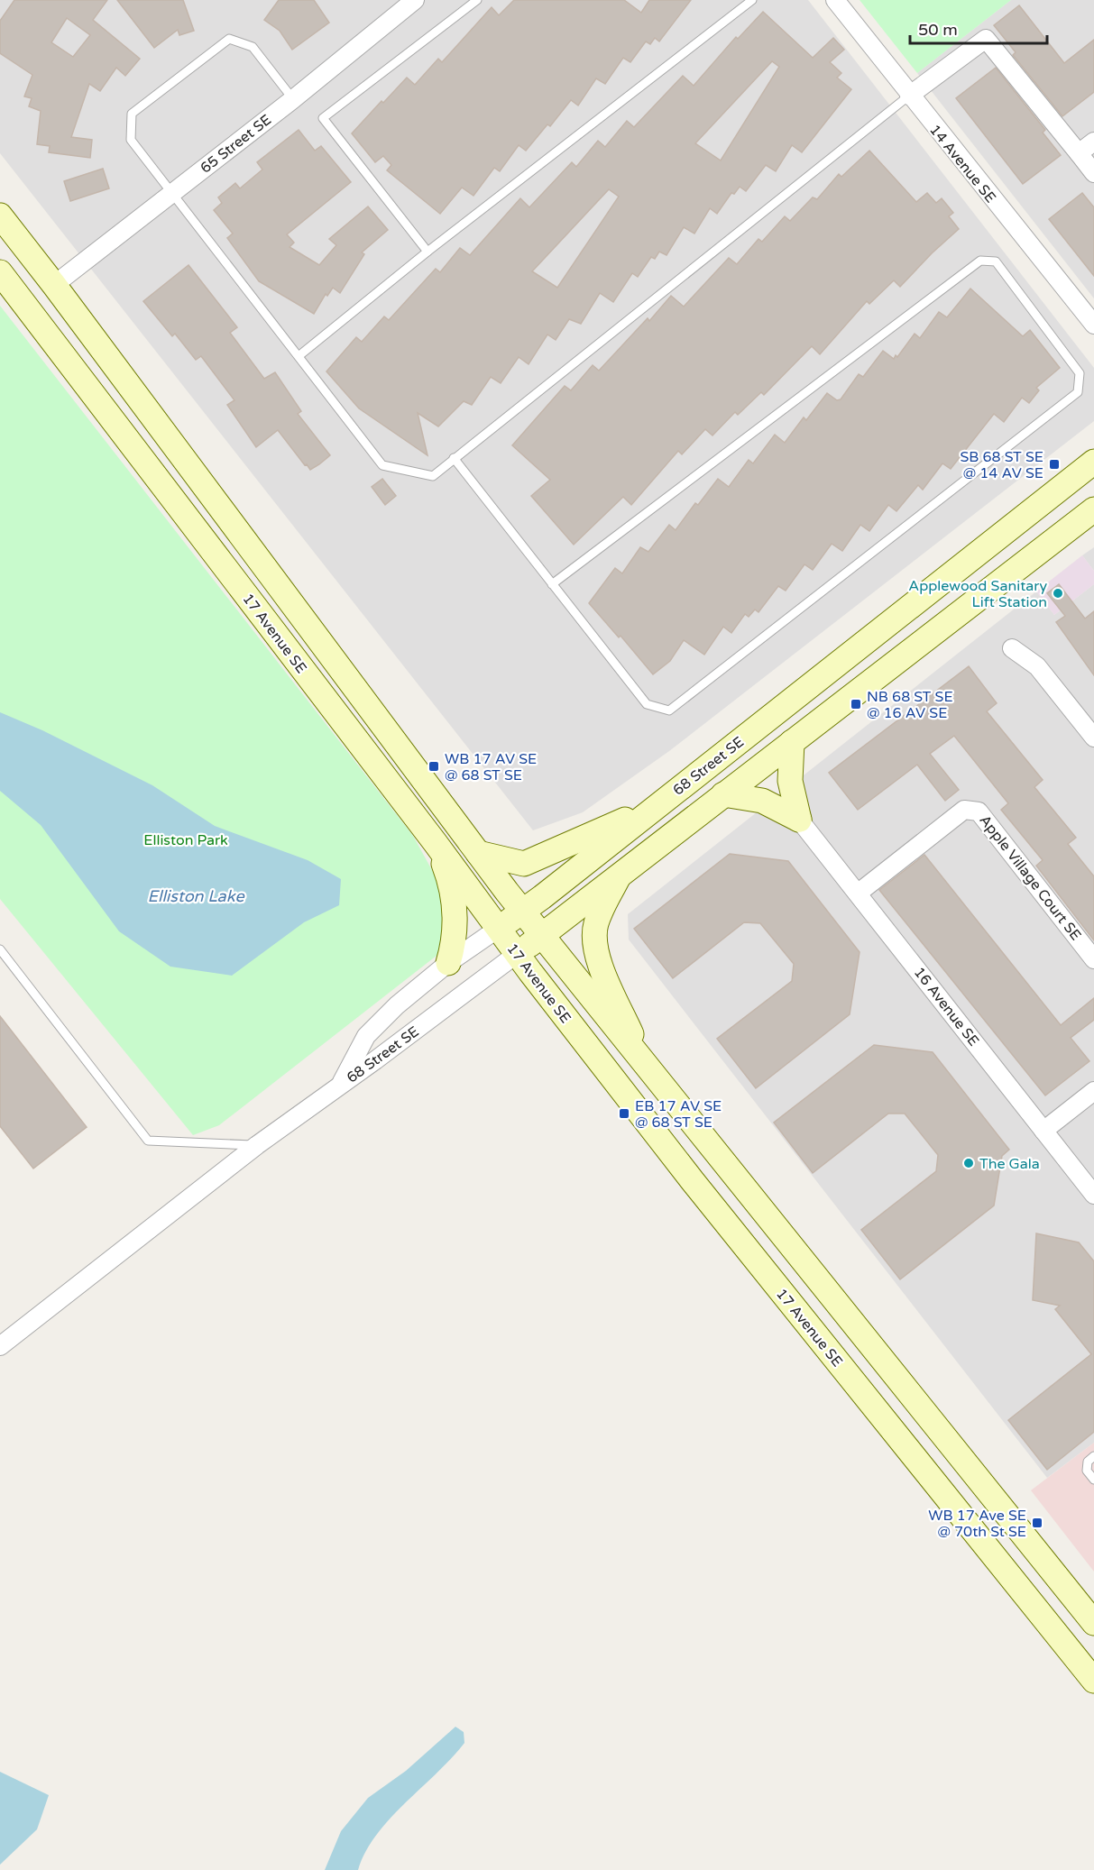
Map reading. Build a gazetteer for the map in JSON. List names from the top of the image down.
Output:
{
  "streets": {
    "main road": ["17 Avenue SE", "68 Street SE"],
    "street": [
      "65 Street SE",
      "14 Avenue SE",
      "Apple Village Court SE",
      "16 Avenue SE"
    ]
  },
  "crossings": [
    ["65 Street SE", "17 Avenue SE"],
    ["17 Avenue SE", "68 Street SE"],
    ["Apple Village Court SE", "16 Avenue SE"]
  ],
  "water": ["Elliston Lake"],
  "parks": ["Elliston Park"],
  "places": {
    "transit": [
      "SB 68 ST SE @ 14 AV SE",
      "NB 68 ST SE @ 16 AV SE",
      "WB 17 AV SE @ 68 ST SE",
      "EB 17 AV SE @ 68 ST SE",
      "WB 17 Ave SE @ 70th St SE"
    ],
    "other": ["Applewood Sanitary Lift Station", "The Gala"]
  },
  "scale_bar": "50 m"
}
